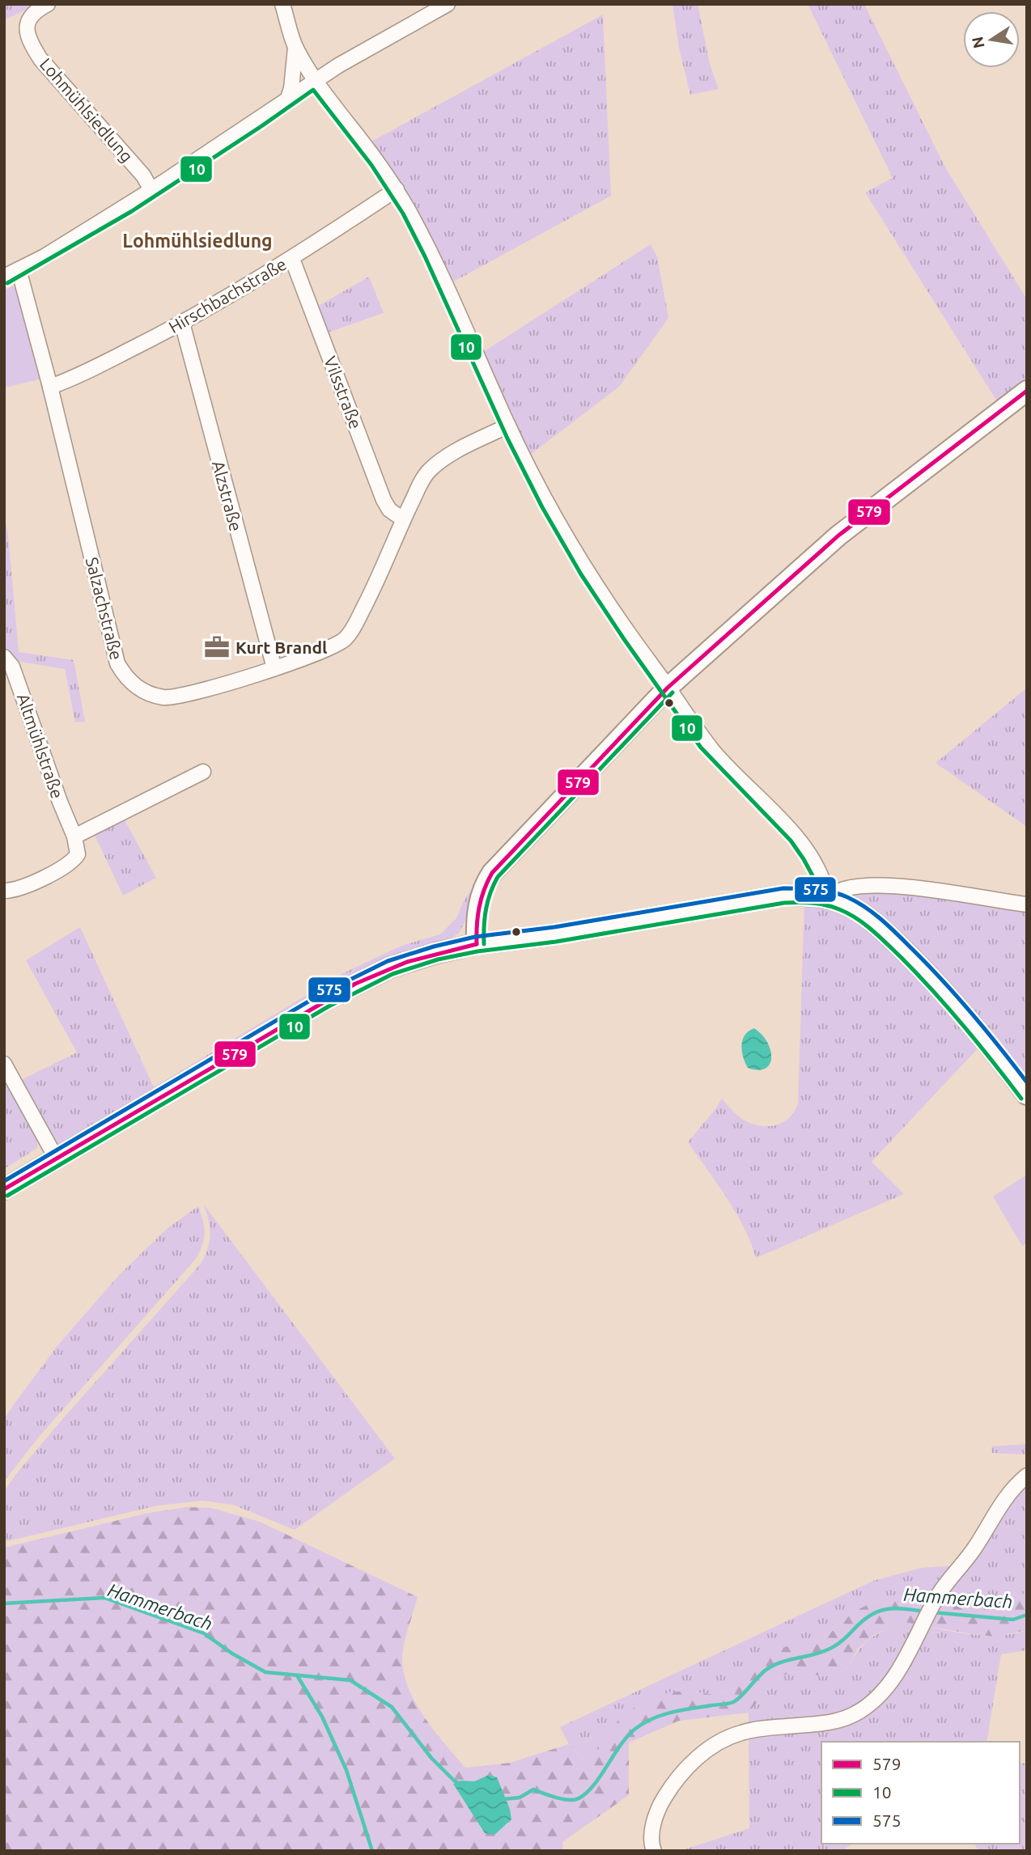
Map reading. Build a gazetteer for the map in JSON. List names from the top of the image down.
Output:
{
  "streets": {
    "street": [
      "Lohmühlsiedlung",
      "Hirschbachstraße",
      "Vilsstraße",
      "Alzstraße",
      "Salzachstraße",
      "Altmühlstraße"
    ]
  },
  "crossings": [
    ["Hirschbachstraße", "Vilsstraße"],
    ["Hirschbachstraße", "Alzstraße"],
    ["Hirschbachstraße", "Salzachstraße"],
    ["Vilsstraße", "Salzachstraße"],
    ["Alzstraße", "Salzachstraße"]
  ],
  "districts": ["Lohmühlsiedlung"],
  "water": ["Hammerbach"],
  "places": {
    "office": ["Kurt Brandl"]
  },
  "lines": ["transit line 10", "transit line 579", "transit line 575"],
  "legend": ["579", "10", "575"],
  "north": "left"
}
